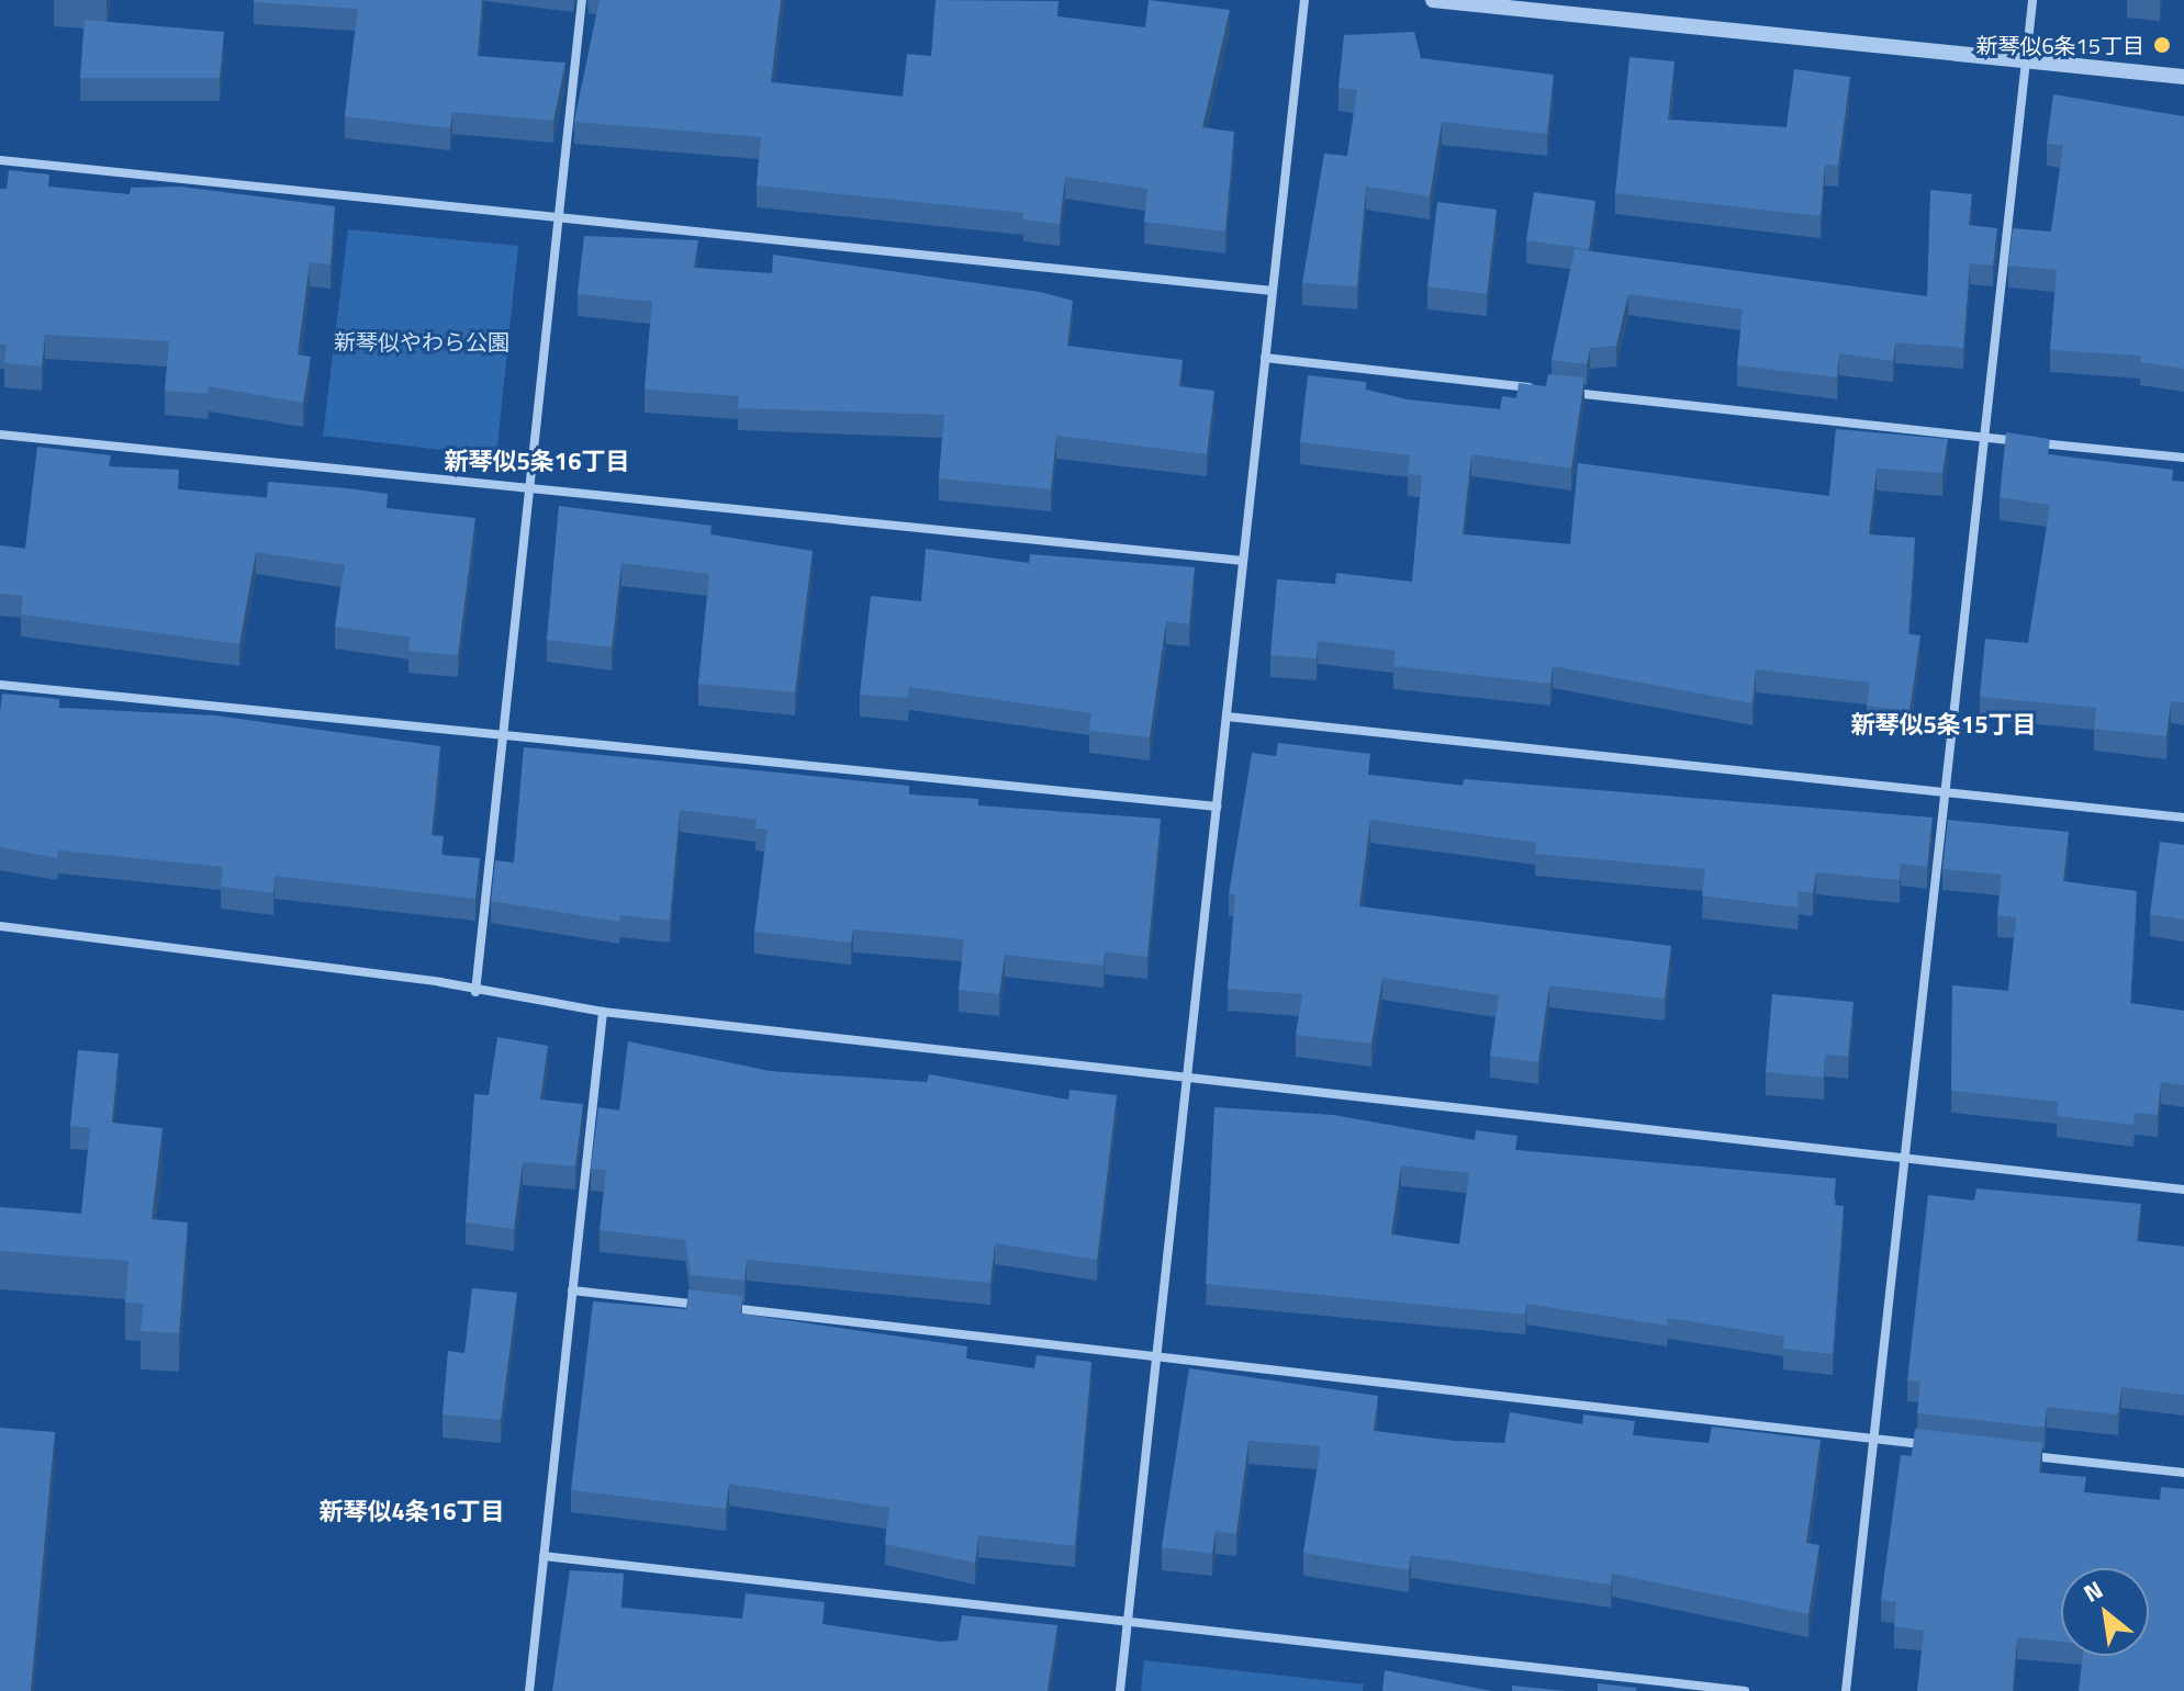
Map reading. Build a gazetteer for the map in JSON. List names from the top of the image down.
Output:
{
  "districts": ["新琴似5条16丁目", "新琴似5条15丁目", "新琴似4条16丁目"],
  "parks": ["新琴似やわら公園"],
  "places": ["新琴似6条15丁目"],
  "north": "top left"
}
